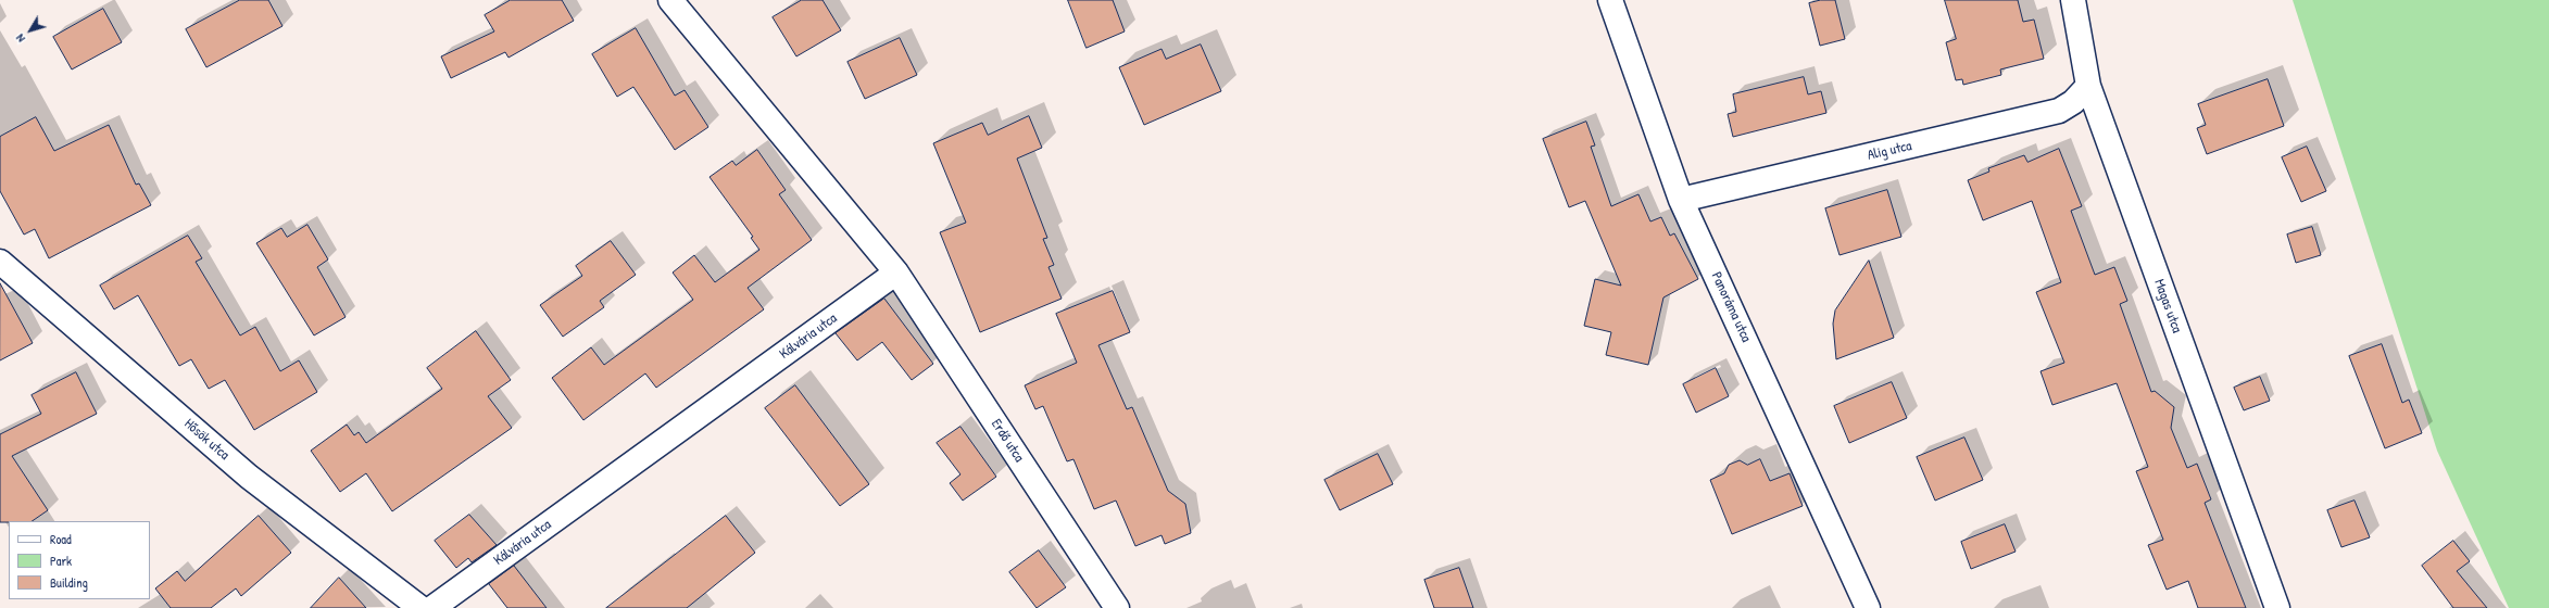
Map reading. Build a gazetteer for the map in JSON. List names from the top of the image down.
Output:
{
  "streets": {
    "street": [
      "Alig utca",
      "Magas utca",
      "Panoráma utca",
      "Kálvária utca",
      "Hősök utca",
      "Erdő utca"
    ]
  },
  "crossings": [
    ["Alig utca", "Magas utca"],
    ["Alig utca", "Panoráma utca"],
    ["Kálvária utca", "Erdő utca"]
  ],
  "legend": ["Road", "Park", "Building"],
  "north": "bottom left"
}
